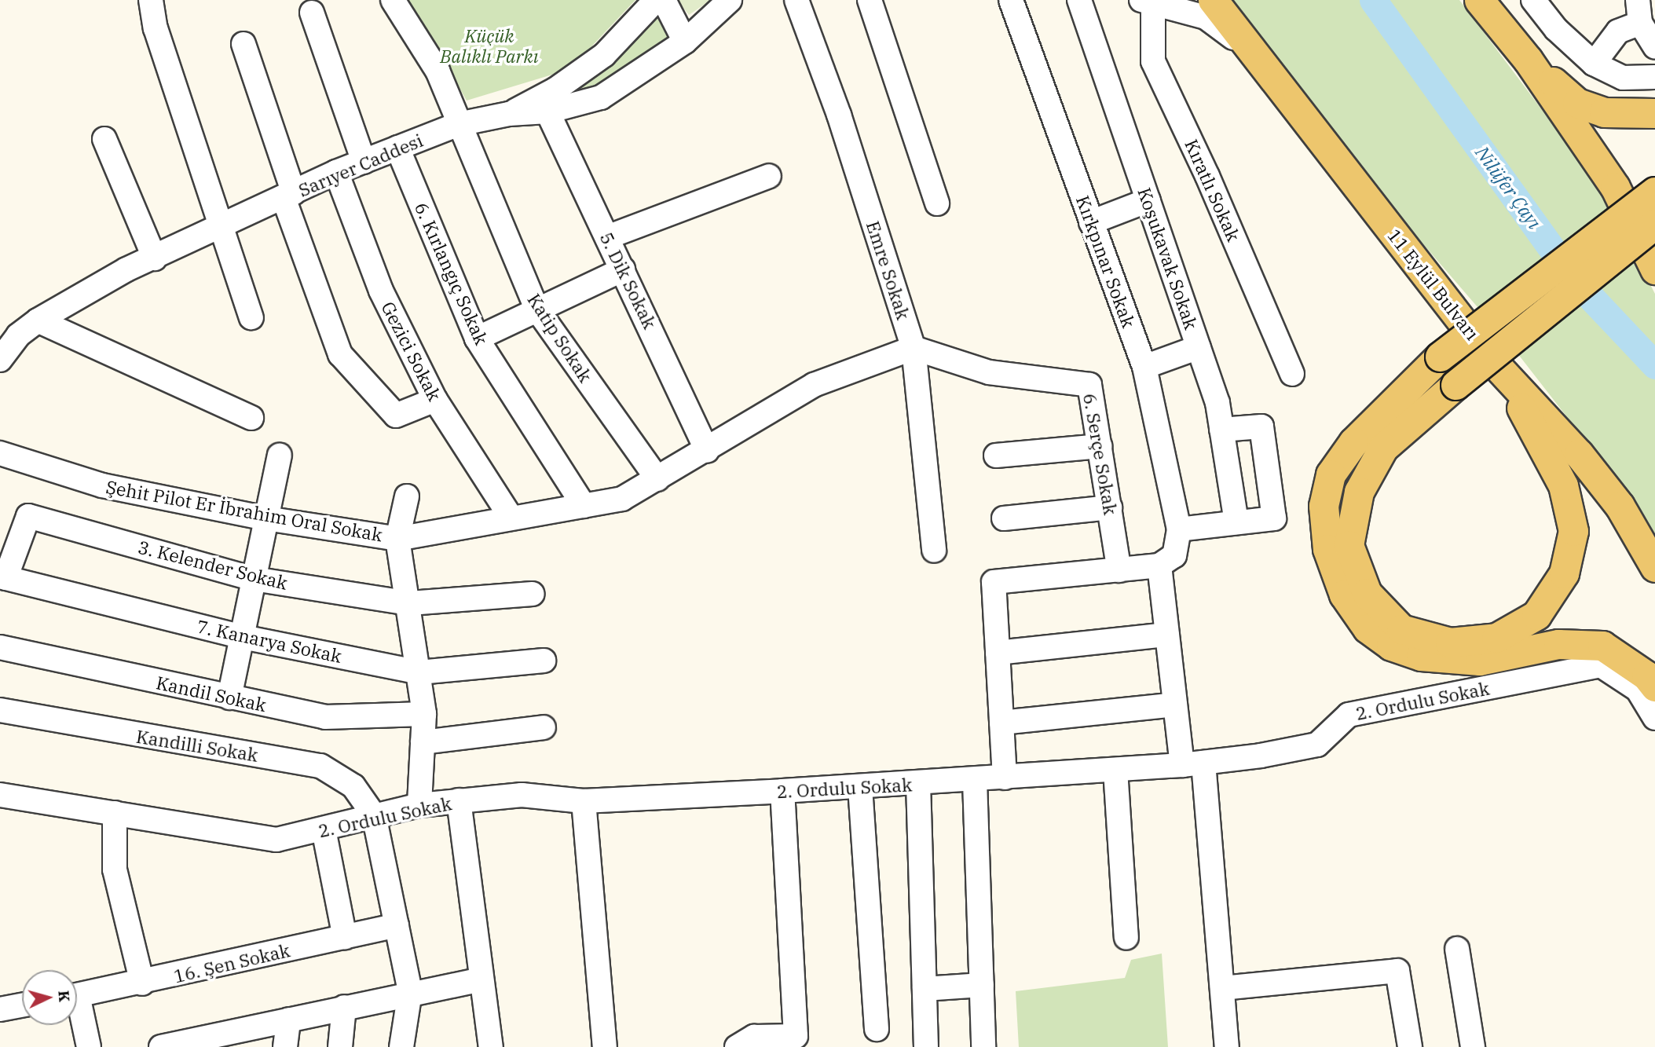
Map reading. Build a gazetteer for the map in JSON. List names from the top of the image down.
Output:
{
  "streets": {
    "main road": ["11 Eylül Bulvarı"],
    "street": [
      "Sarıyer Caddesi",
      "Kıratlı Sokak",
      "Koşukavak Sokak",
      "Kırkpınar Sokak",
      "Emre Sokak",
      "6. Kırlangıç Sokak",
      "5. Dik Sokak",
      "Katip Sokak",
      "Gezici Sokak",
      "6. Serçe Sokak",
      "Şehit Pilot Er İbrahim Oral Sokak",
      "3. Kelender Sokak",
      "7. Kanarya Sokak",
      "Kandil Sokak",
      "2. Ordulu Sokak",
      "Kandilli Sokak",
      "16. Şen Sokak"
    ]
  },
  "crossings": [
    ["Sarıyer Caddesi", "6. Kırlangıç Sokak"],
    ["Sarıyer Caddesi", "5. Dik Sokak"],
    ["Sarıyer Caddesi", "Katip Sokak"],
    ["Sarıyer Caddesi", "Gezici Sokak"],
    ["Emre Sokak", "6. Serçe Sokak"],
    ["6. Kırlangıç Sokak", "Şehit Pilot Er İbrahim Oral Sokak"],
    ["5. Dik Sokak", "Şehit Pilot Er İbrahim Oral Sokak"],
    ["Katip Sokak", "Şehit Pilot Er İbrahim Oral Sokak"],
    ["Gezici Sokak", "Şehit Pilot Er İbrahim Oral Sokak"],
    ["3. Kelender Sokak", "7. Kanarya Sokak"],
    ["2. Ordulu Sokak", "Kandilli Sokak"]
  ],
  "water": ["Nilüfer Çayı"],
  "parks": ["Küçük Balıklı Parkı"],
  "north": "right"
}
